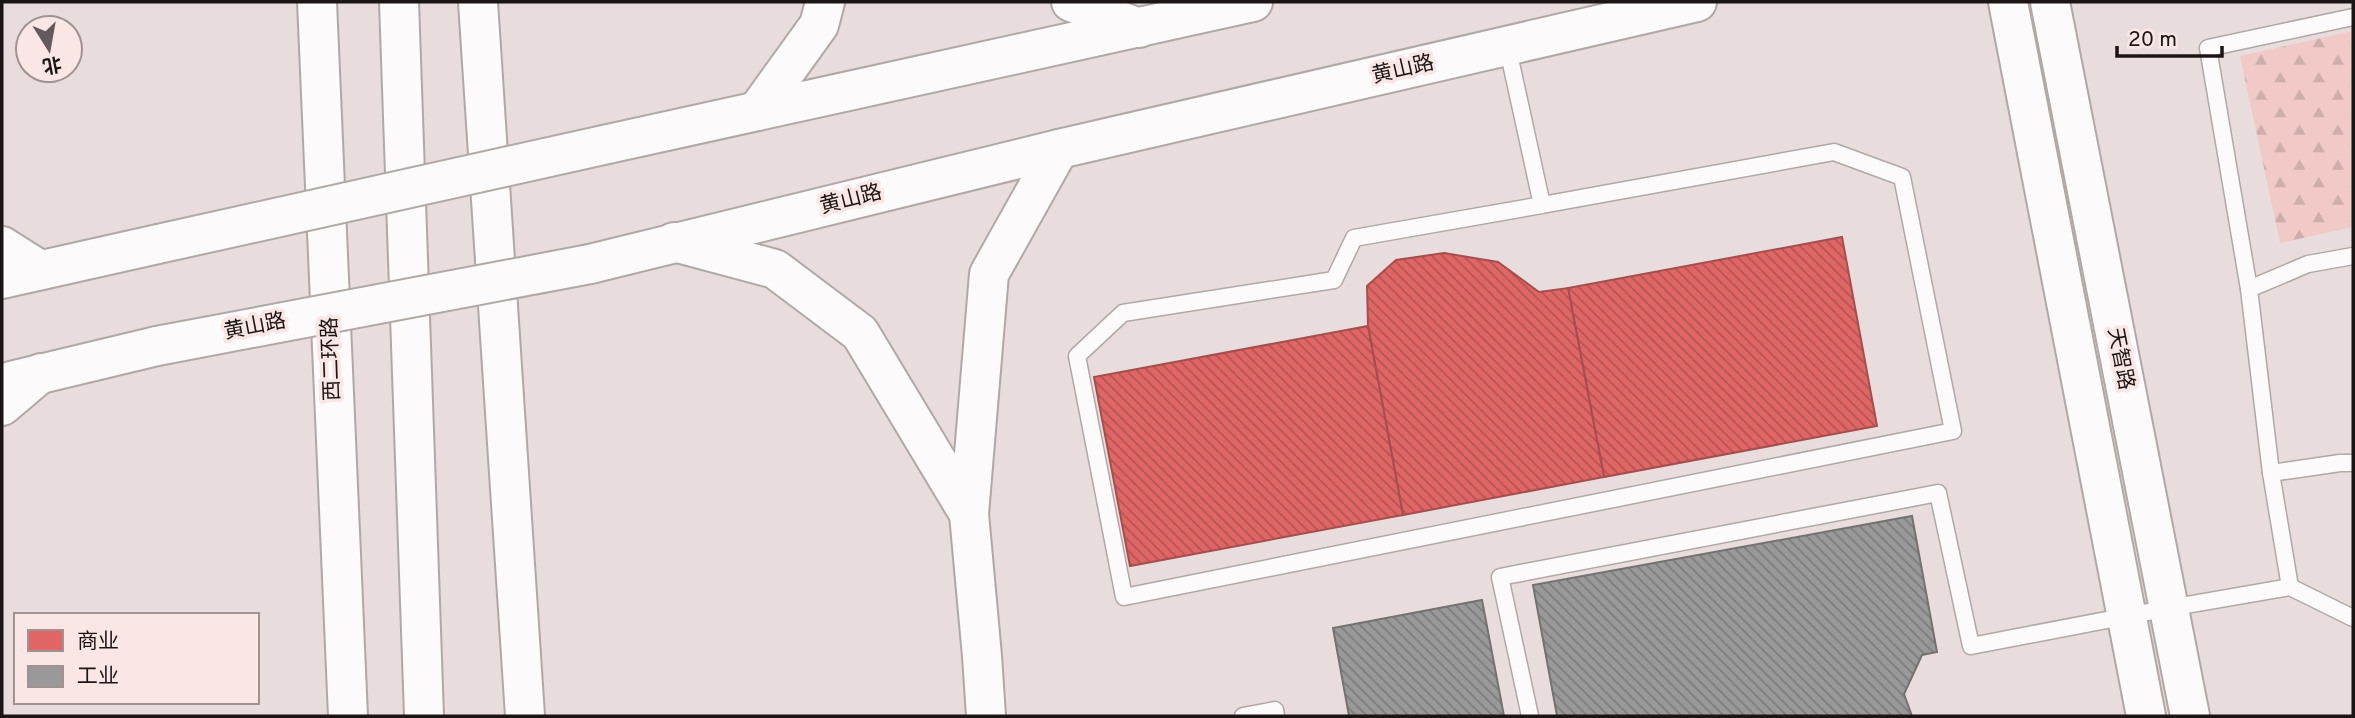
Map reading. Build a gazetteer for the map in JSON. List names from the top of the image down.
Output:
{
  "streets": {
    "main road": ["黄山路", "西二环路", "天智路"]
  },
  "legend": ["商业", "工业"],
  "scale_bar": "20 m",
  "north": "bottom"
}
